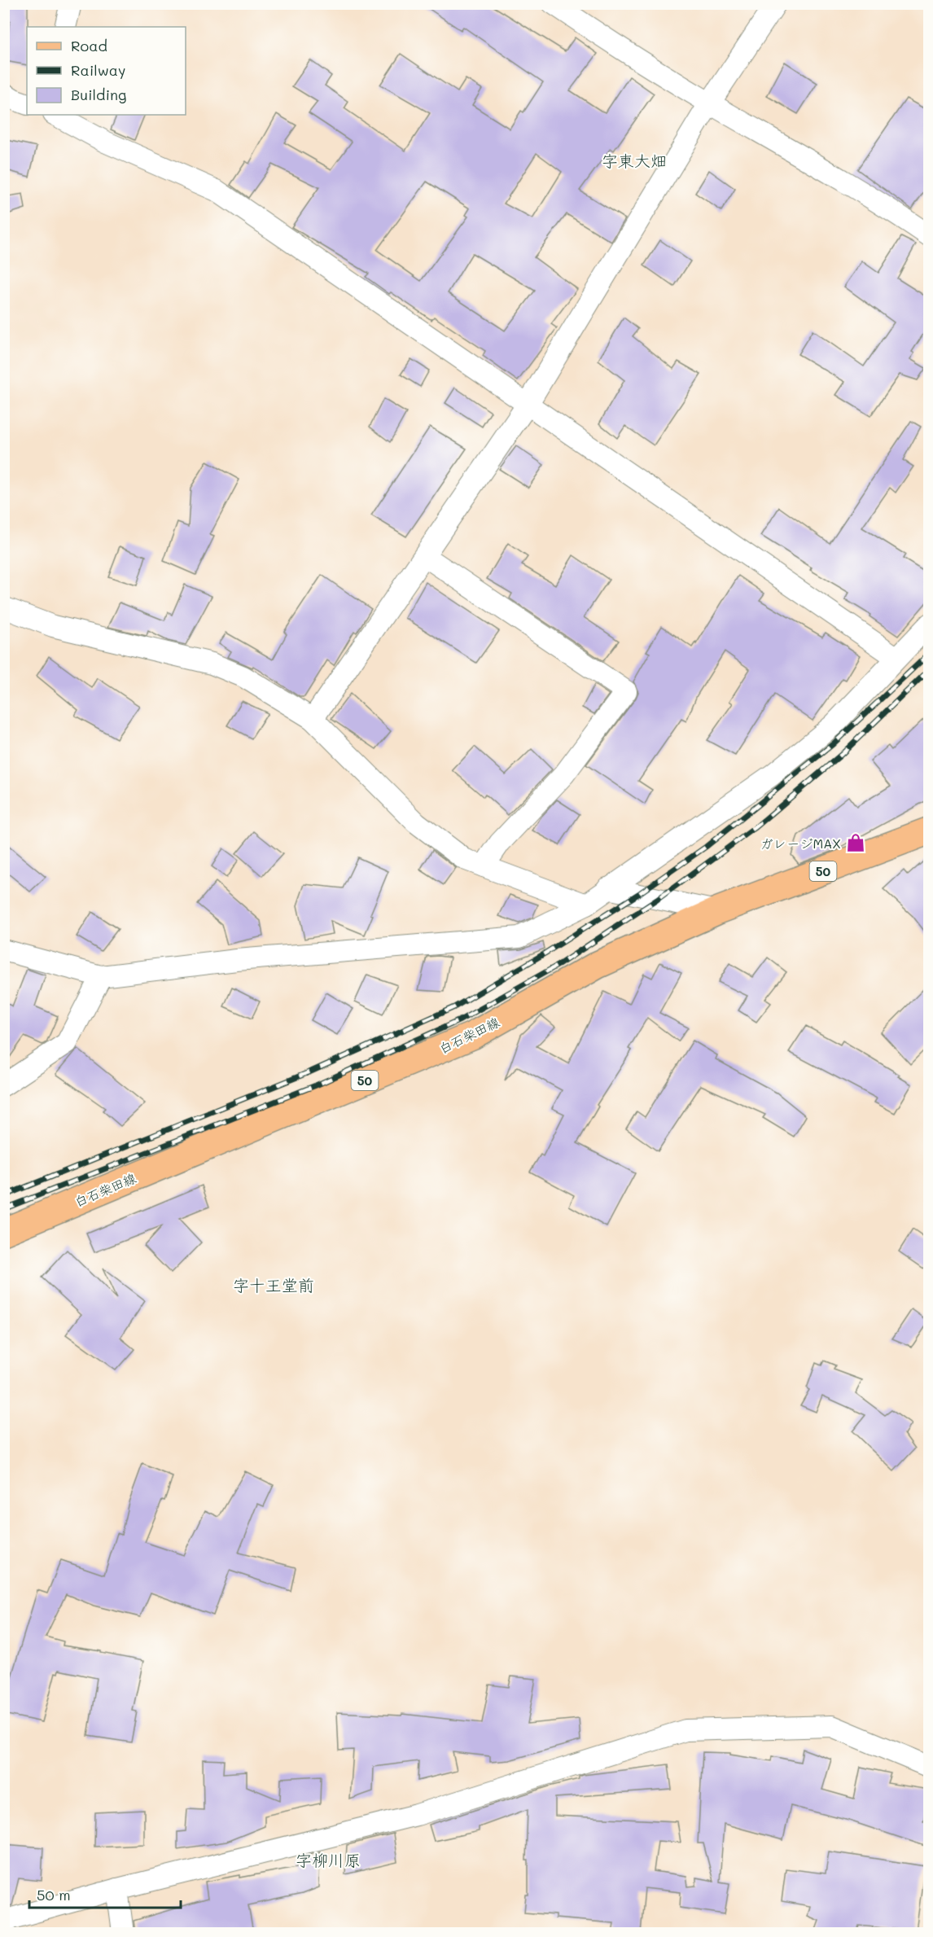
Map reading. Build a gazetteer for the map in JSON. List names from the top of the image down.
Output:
{
  "streets": {
    "main road": ["50", "白石柴田線"]
  },
  "districts": ["字東大畑", "字十王堂前", "字柳川原"],
  "places": {
    "shop": ["ガレージMAX"]
  },
  "legend": ["Road", "Railway", "Building"],
  "scale_bar": "50 m"
}
